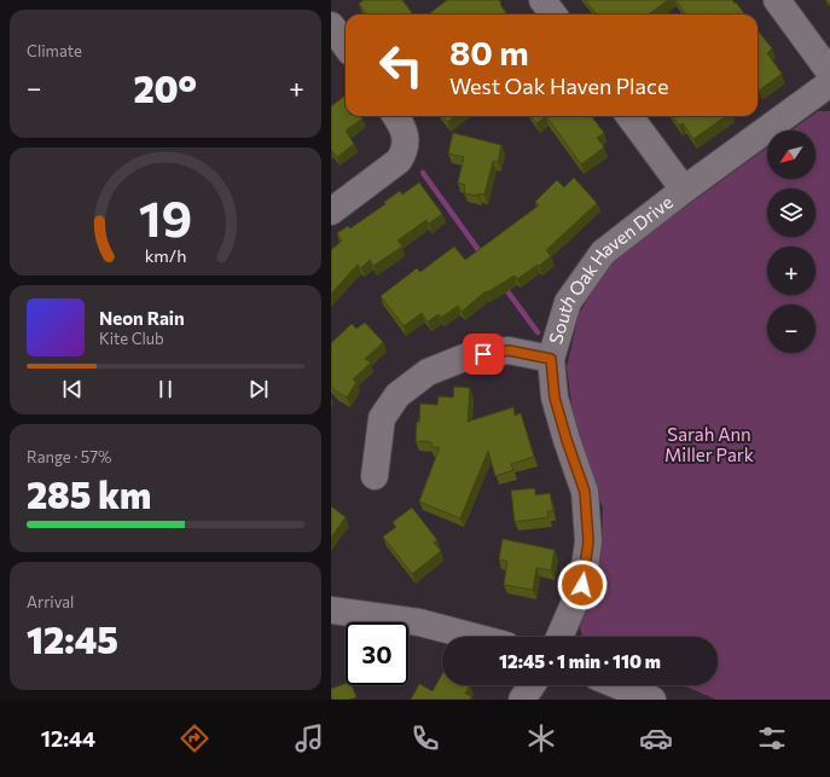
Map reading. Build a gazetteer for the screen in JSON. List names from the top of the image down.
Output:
{
  "streets": {
    "street": ["South Oak Haven Drive"]
  },
  "parks": ["Sarah Ann Miller Park"],
  "north": "bottom left",
  "page": {
    "tile": [
      "Climate",
      ["Range · 57%", "285 km"],
      ["Arrival", "12:45"]
    ],
    "turn": ["80 m", "West Oak Haven Place"],
    "heat": ["−", "20°", "+"],
    "map_buttons": ["+", "−"],
    "song": ["Neon Rain", "Kite Club"],
    "limit": "30",
    "trip": "12:45 · 1 min · 110 m",
    "tabs": "12:44",
    "gauge": ["19", "km/h"]
  }
}
